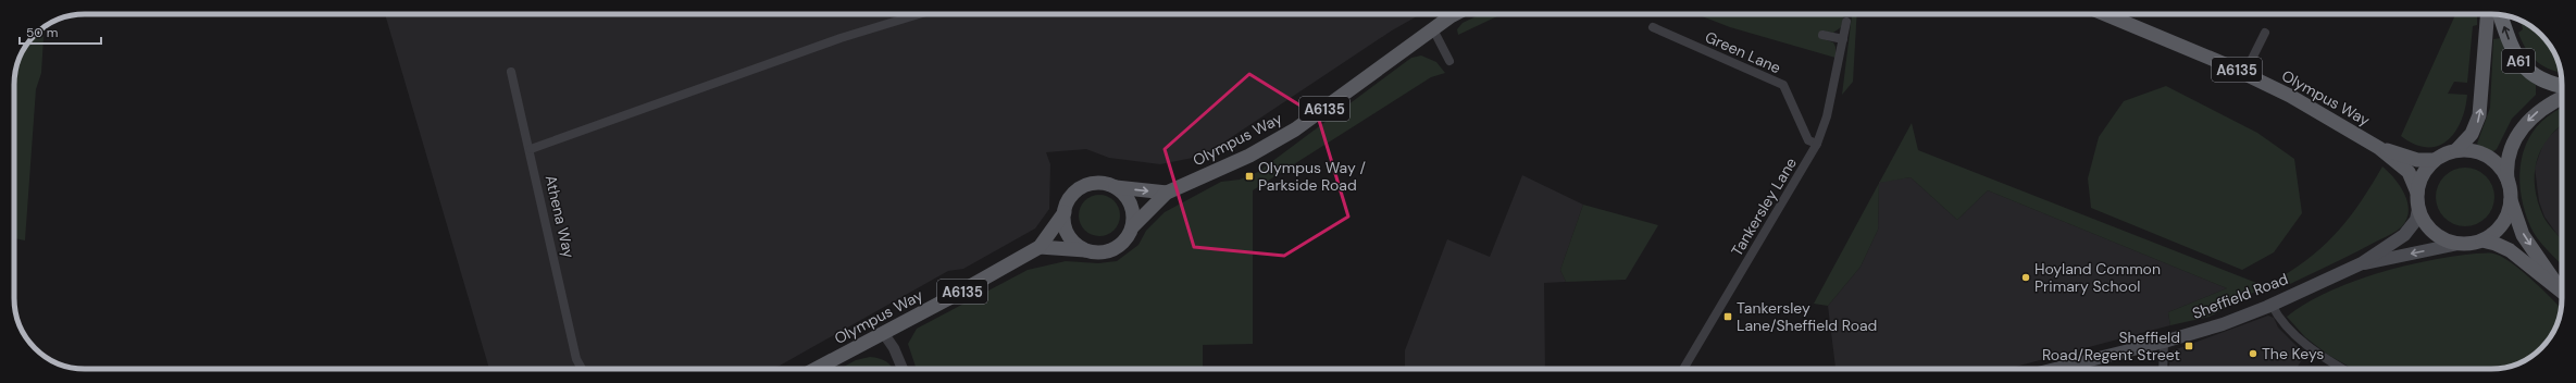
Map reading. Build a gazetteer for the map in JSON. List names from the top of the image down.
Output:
{
  "streets": {
    "highway": ["A61"],
    "main road": ["A6135", "Olympus Way", "Sheffield Road"],
    "street": ["Green Lane", "Tankersley Lane", "Athena Way"]
  },
  "crossings": [
    ["Green Lane", "Tankersley Lane"],
    ["Olympus Way", "Sheffield Road"]
  ],
  "places": {
    "transit": ["Olympus Way / Parkside Road", "Tankersley Lane/Sheffield Road", "Sheffield Road/Regent Street"],
    "other": ["Hoyland Common Primary School", "The Keys"]
  },
  "scale_bar": "50 m"
}
